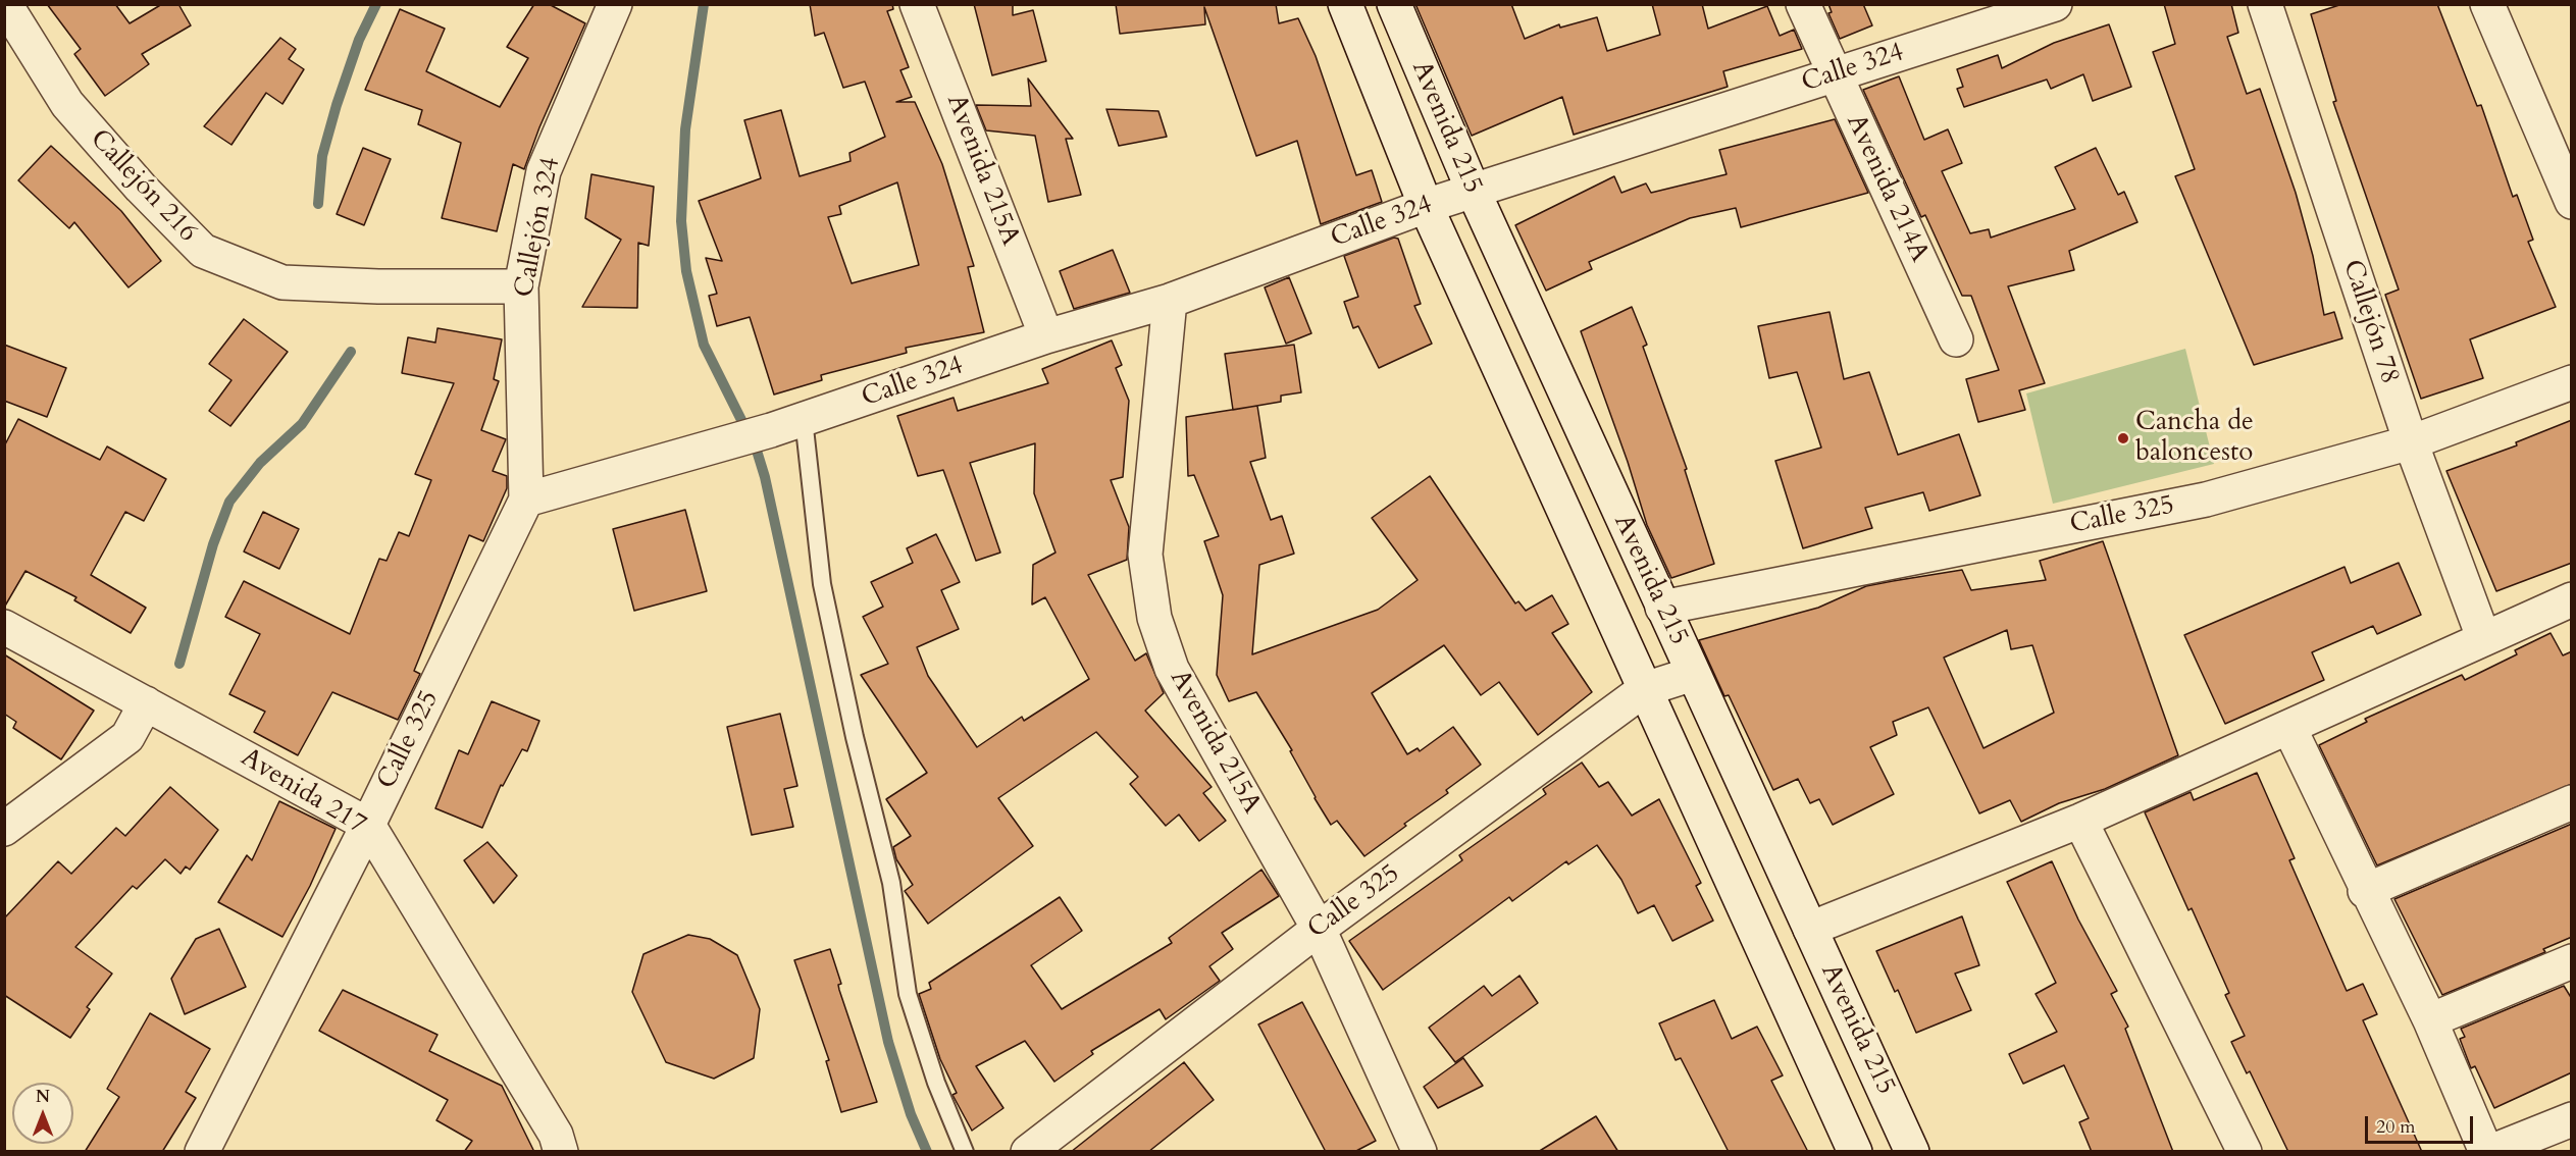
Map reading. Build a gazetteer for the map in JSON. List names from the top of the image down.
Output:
{
  "streets": {
    "street": [
      "Calle 324",
      "Avenida 215",
      "Avenida 215A",
      "Callejón 216",
      "Avenida 214A",
      "Callejón 324",
      "Callejón 78",
      "Calle 325",
      "Avenida 217"
    ]
  },
  "crossings": [
    ["Calle 324", "Avenida 215"],
    ["Calle 324", "Avenida 215A"],
    ["Calle 324", "Avenida 214A"],
    ["Calle 324", "Callejón 324"],
    ["Calle 324", "Calle 325"],
    ["Avenida 215", "Calle 325"],
    ["Avenida 215A", "Calle 325"],
    ["Callejón 216", "Callejón 324"],
    ["Callejón 324", "Calle 325"],
    ["Callejón 78", "Calle 325"],
    ["Calle 325", "Avenida 217"]
  ],
  "places": ["Cancha de baloncesto"],
  "scale_bar": "20 m",
  "north": "top"
}
